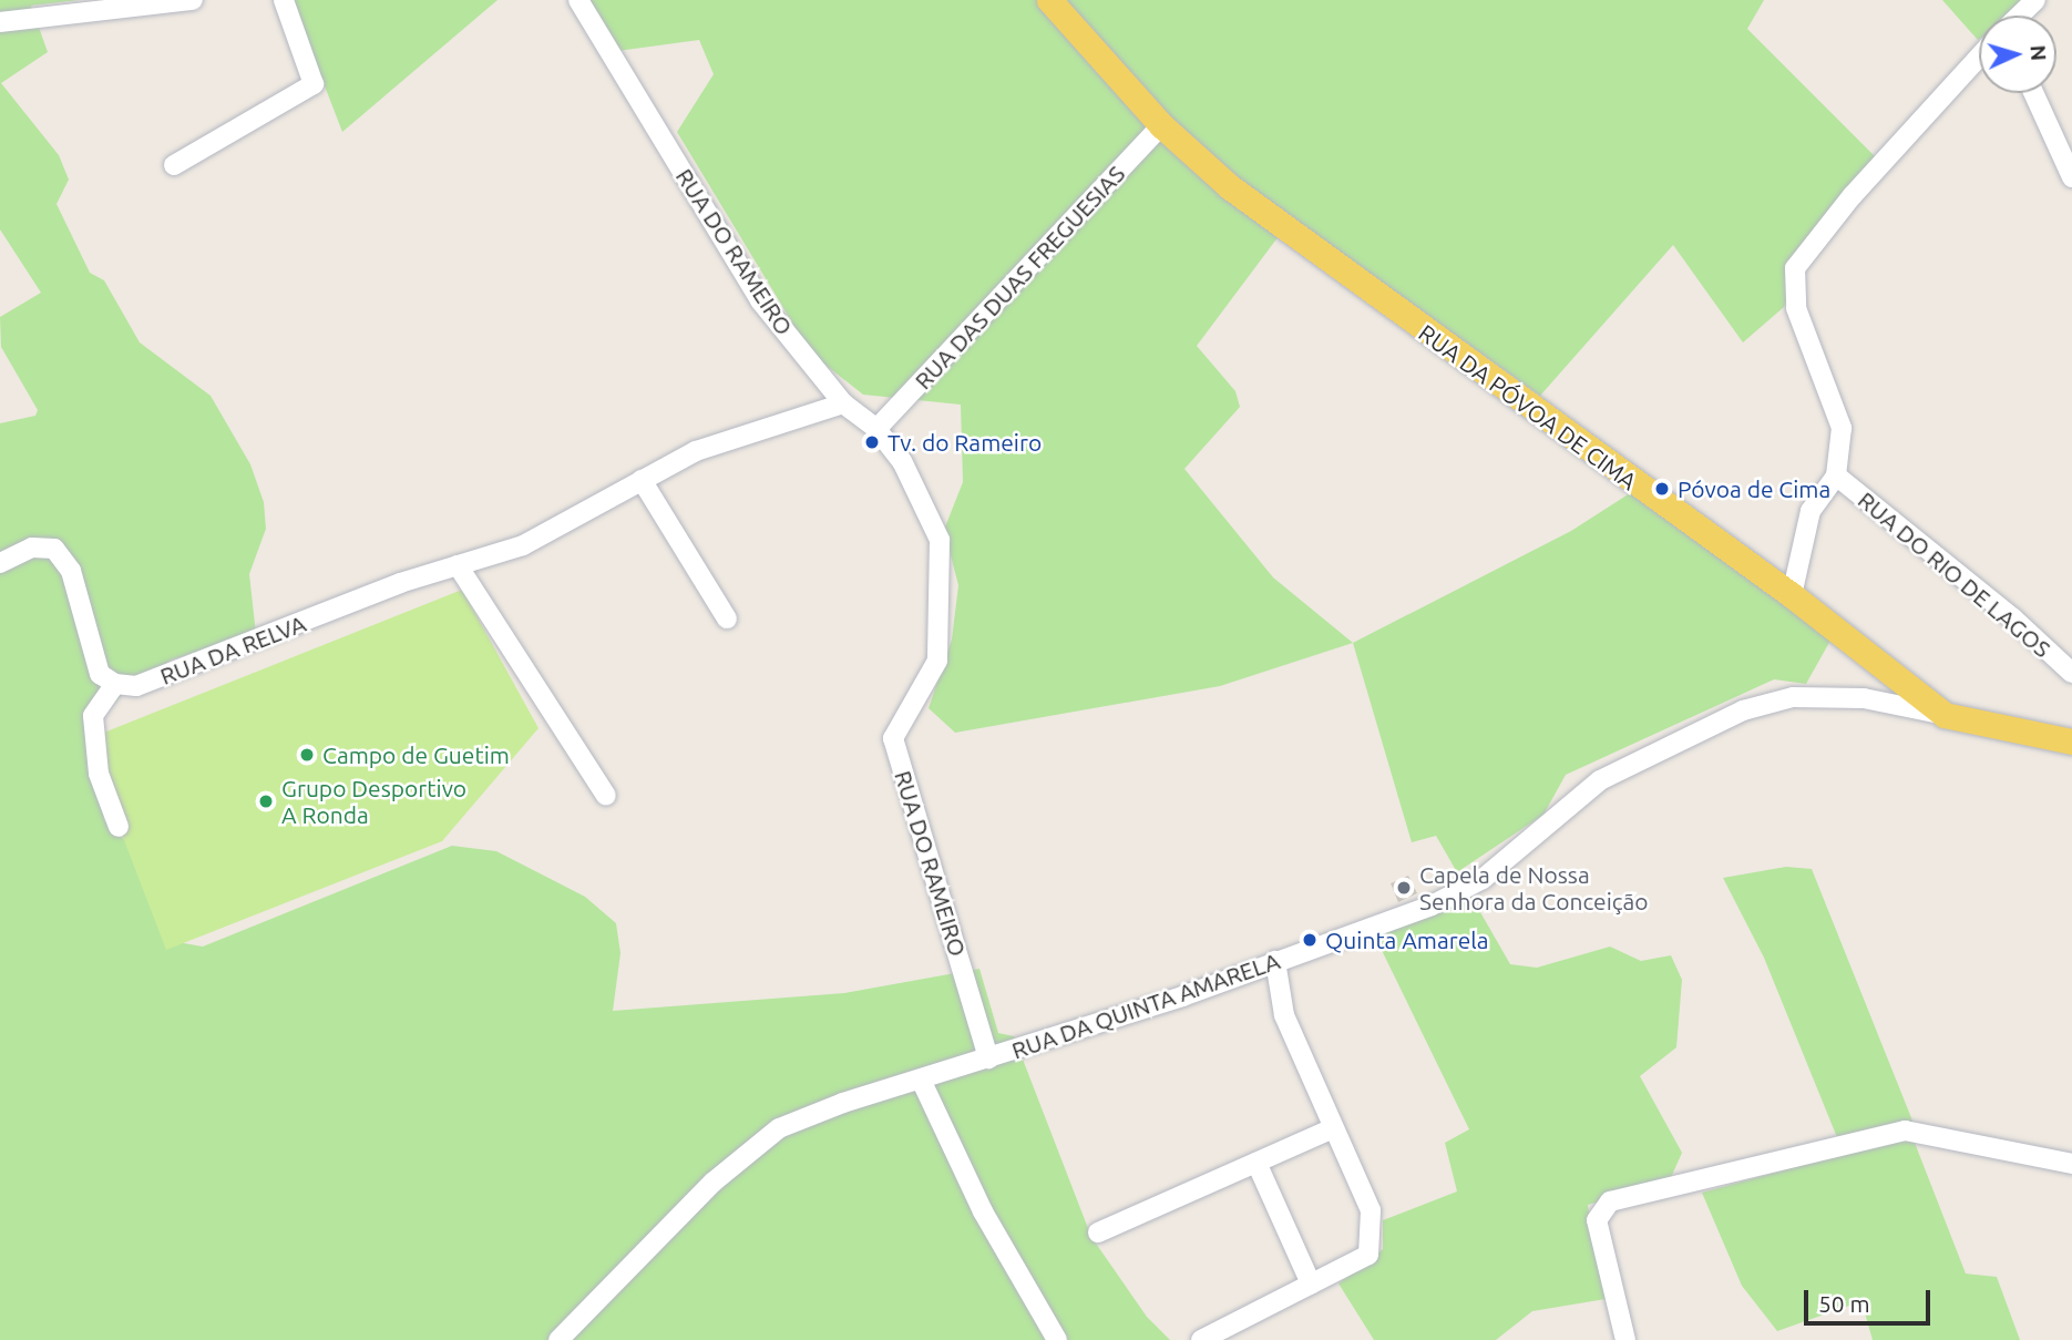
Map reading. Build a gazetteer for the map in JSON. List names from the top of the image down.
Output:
{
  "streets": {
    "main road": ["RUA DA PÓVOA DE CIMA"],
    "street": [
      "RUA DO RAMEIRO",
      "RUA DAS DUAS FREGUESIAS",
      "RUA DO RIO DE LAGOS",
      "RUA DA RELVA",
      "RUA DA QUINTA AMARELA"
    ]
  },
  "crossings": [
    ["RUA DO RAMEIRO", "RUA DAS DUAS FREGUESIAS"],
    ["RUA DO RAMEIRO", "RUA DA RELVA"],
    ["RUA DO RAMEIRO", "RUA DA QUINTA AMARELA"],
    ["RUA DAS DUAS FREGUESIAS", "RUA DA PÓVOA DE CIMA"],
    ["RUA DA PÓVOA DE CIMA", "RUA DO RIO DE LAGOS"],
    ["RUA DA PÓVOA DE CIMA", "RUA DA QUINTA AMARELA"]
  ],
  "places": [
    "Tv. do Rameiro",
    "Póvoa de Cima",
    "Campo de Guetim",
    "Grupo Desportivo A Ronda",
    "Capela de Nossa Senhora da Conceição",
    "Quinta Amarela"
  ],
  "scale_bar": "50 m",
  "north": "right"
}
